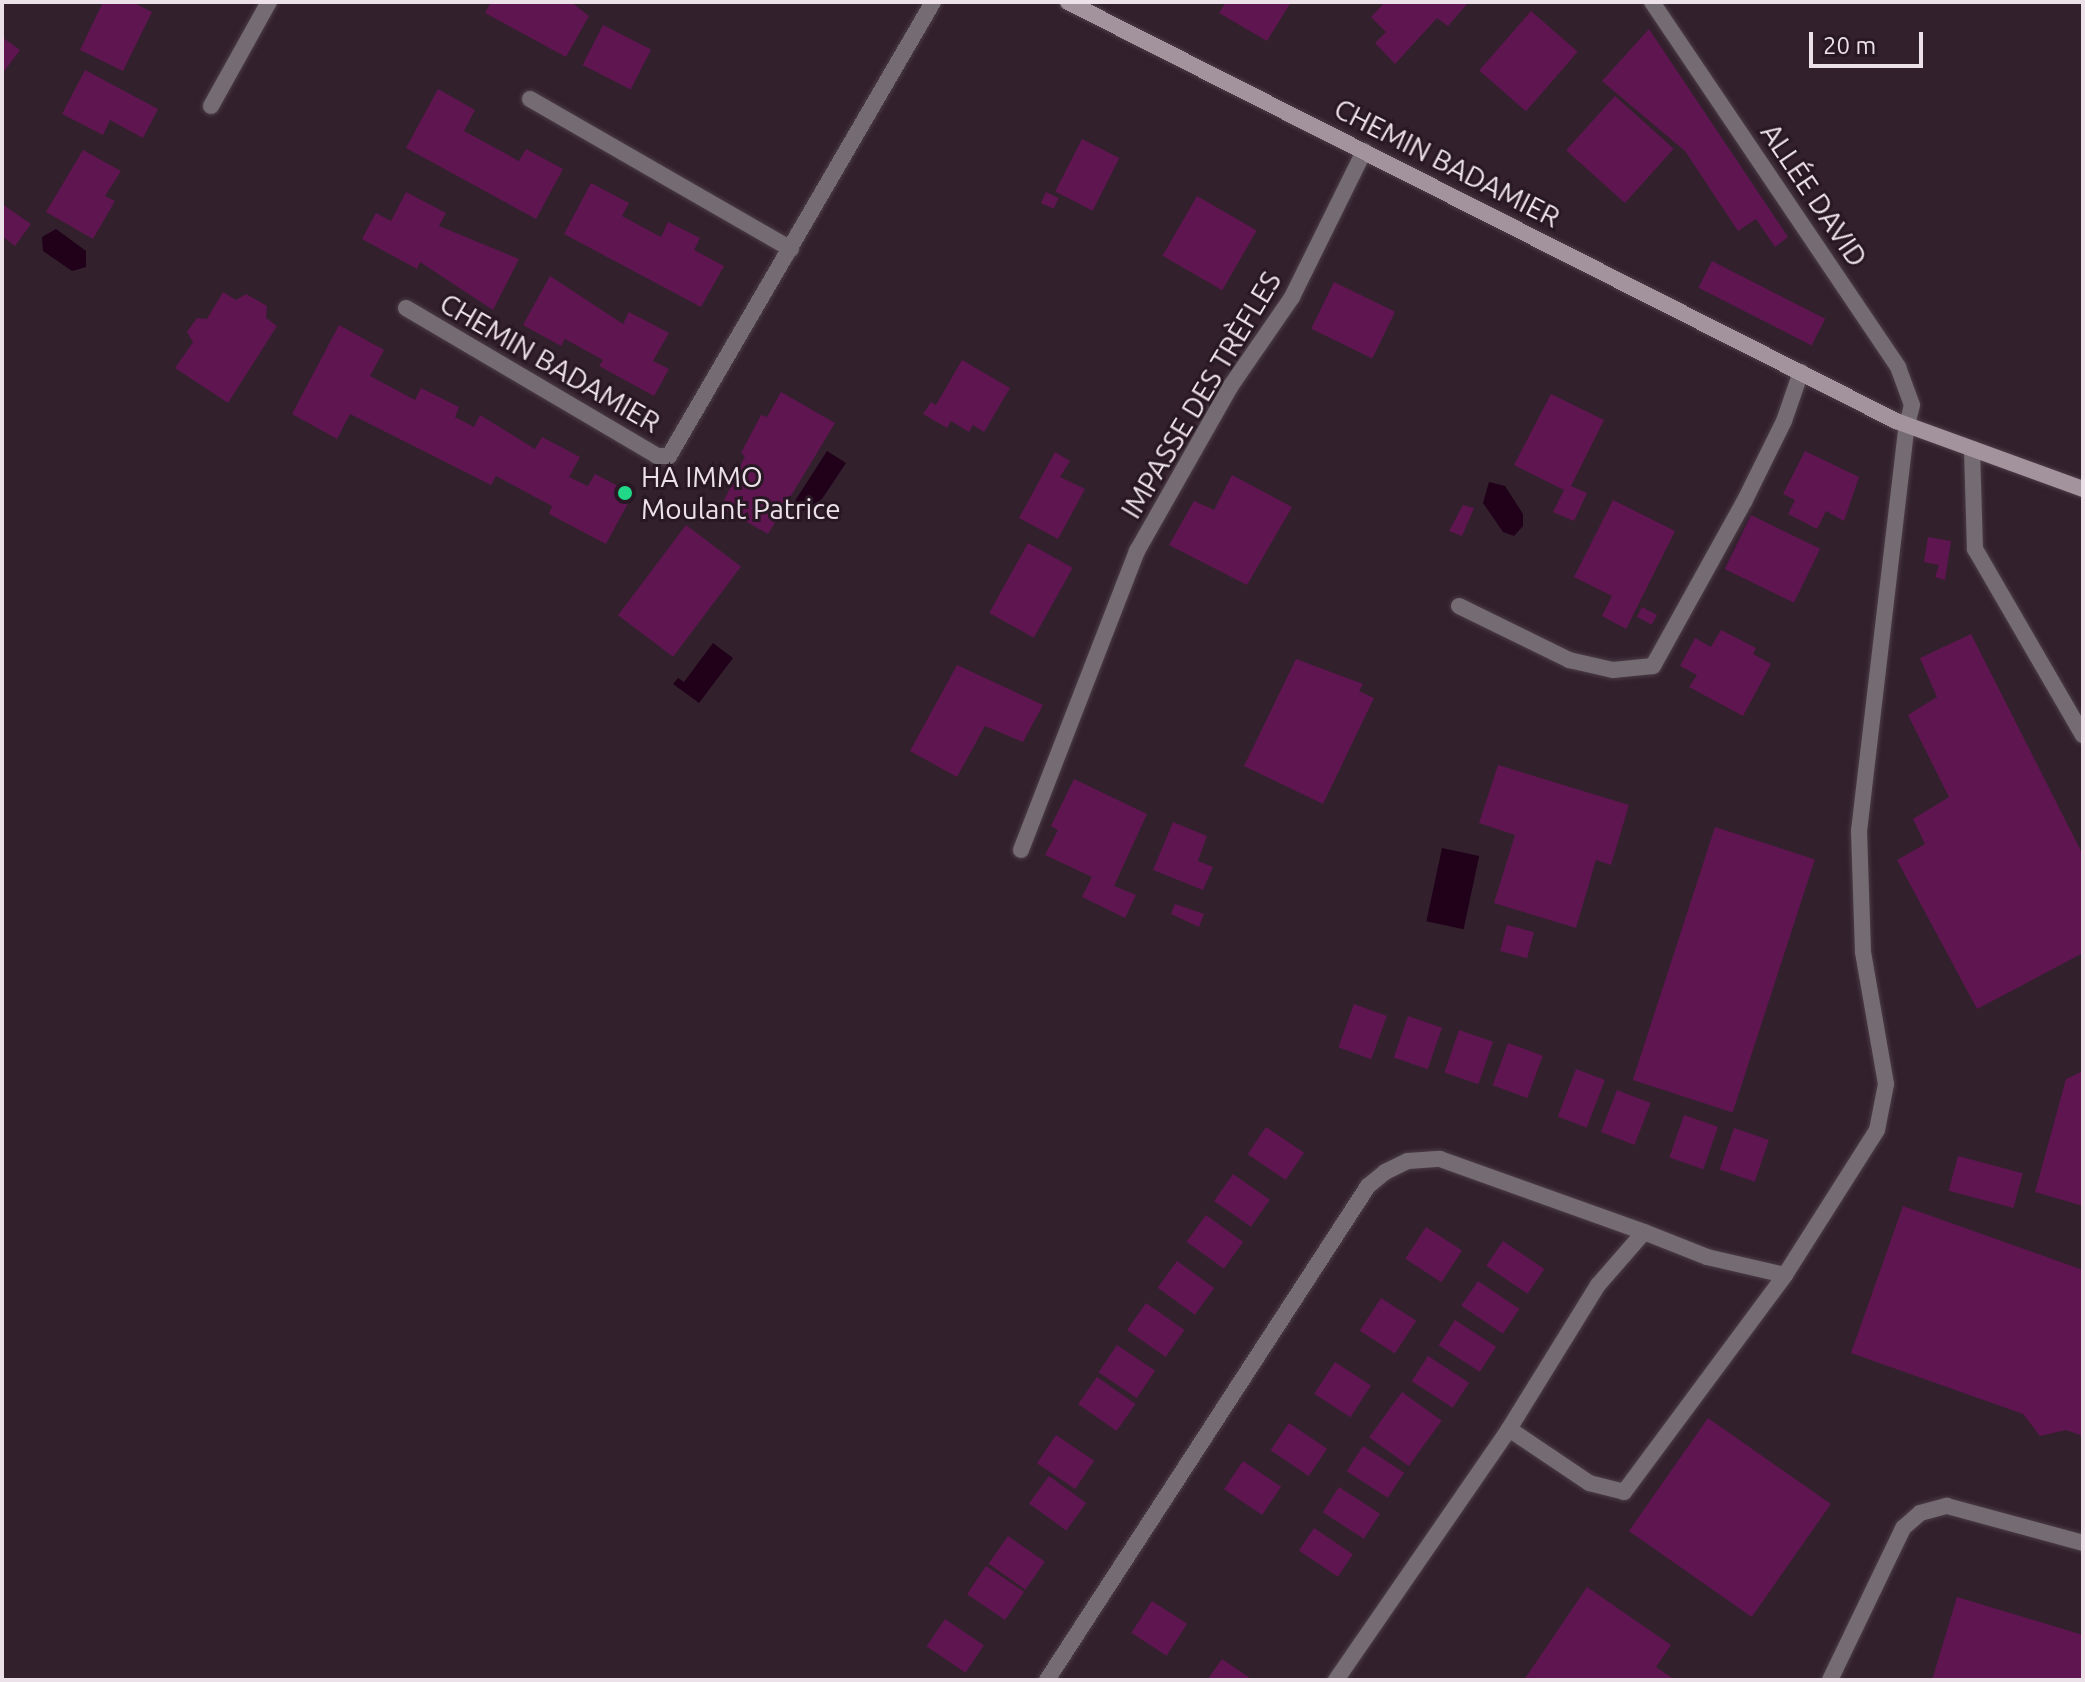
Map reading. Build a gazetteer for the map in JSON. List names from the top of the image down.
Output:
{
  "streets": {
    "street": ["CHEMIN BADAMIER", "ALLÉE DAVID", "IMPASSE DES TRÈFLES"]
  },
  "crossings": [
    ["CHEMIN BADAMIER", "ALLÉE DAVID"],
    ["CHEMIN BADAMIER", "IMPASSE DES TRÈFLES"]
  ],
  "places": ["HA IMMO Moulant Patrice"],
  "scale_bar": "20 m"
}
